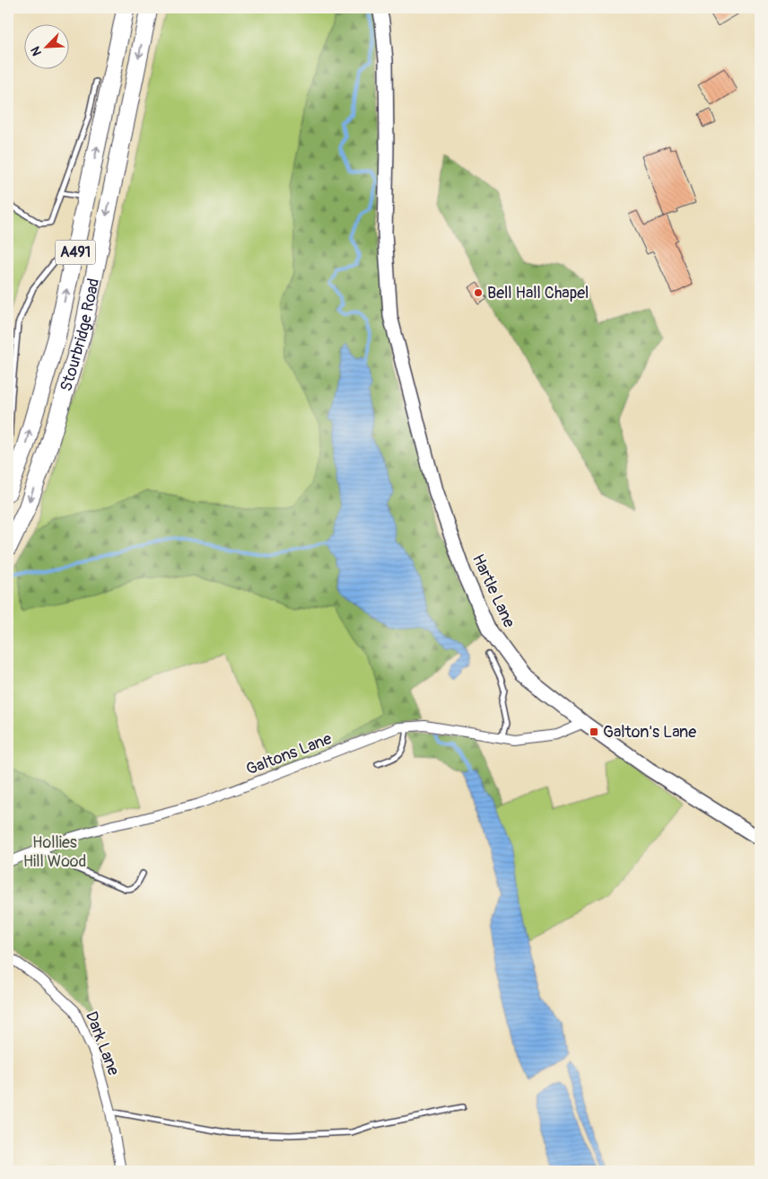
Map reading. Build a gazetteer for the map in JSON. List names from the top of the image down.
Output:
{
  "streets": {
    "highway": ["A491", "Stourbridge Road"],
    "main road": ["Hartle Lane"],
    "street": ["Galtons Lane", "Dark Lane"]
  },
  "crossings": [
    ["Hartle Lane", "Galtons Lane"]
  ],
  "parks": ["Hollies Hill Wood"],
  "places": {
    "other": ["Bell Hall Chapel"],
    "transit": ["Galton's Lane"]
  },
  "north": "bottom left"
}
